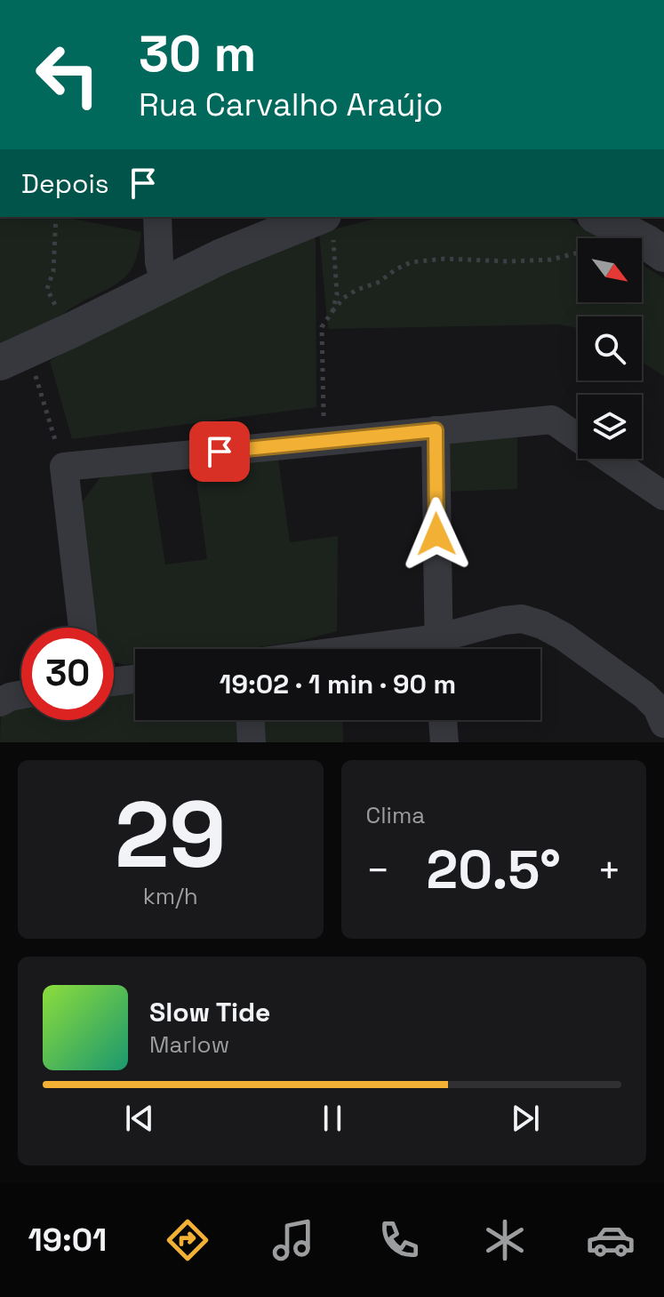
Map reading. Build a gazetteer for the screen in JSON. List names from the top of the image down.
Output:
{
  "north": "bottom right",
  "page": {
    "turn": ["30 m", "Rua Carvalho Araújo"],
    "then": "Depois",
    "limit": "30",
    "trip": "19:02 · 1 min · 90 m",
    "tile": [
      ["29", "km/h"],
      "Clima"
    ],
    "heat": ["−", "20.5°", "+"],
    "song": ["Slow Tide", "Marlow"],
    "tabs": "19:01"
  }
}
